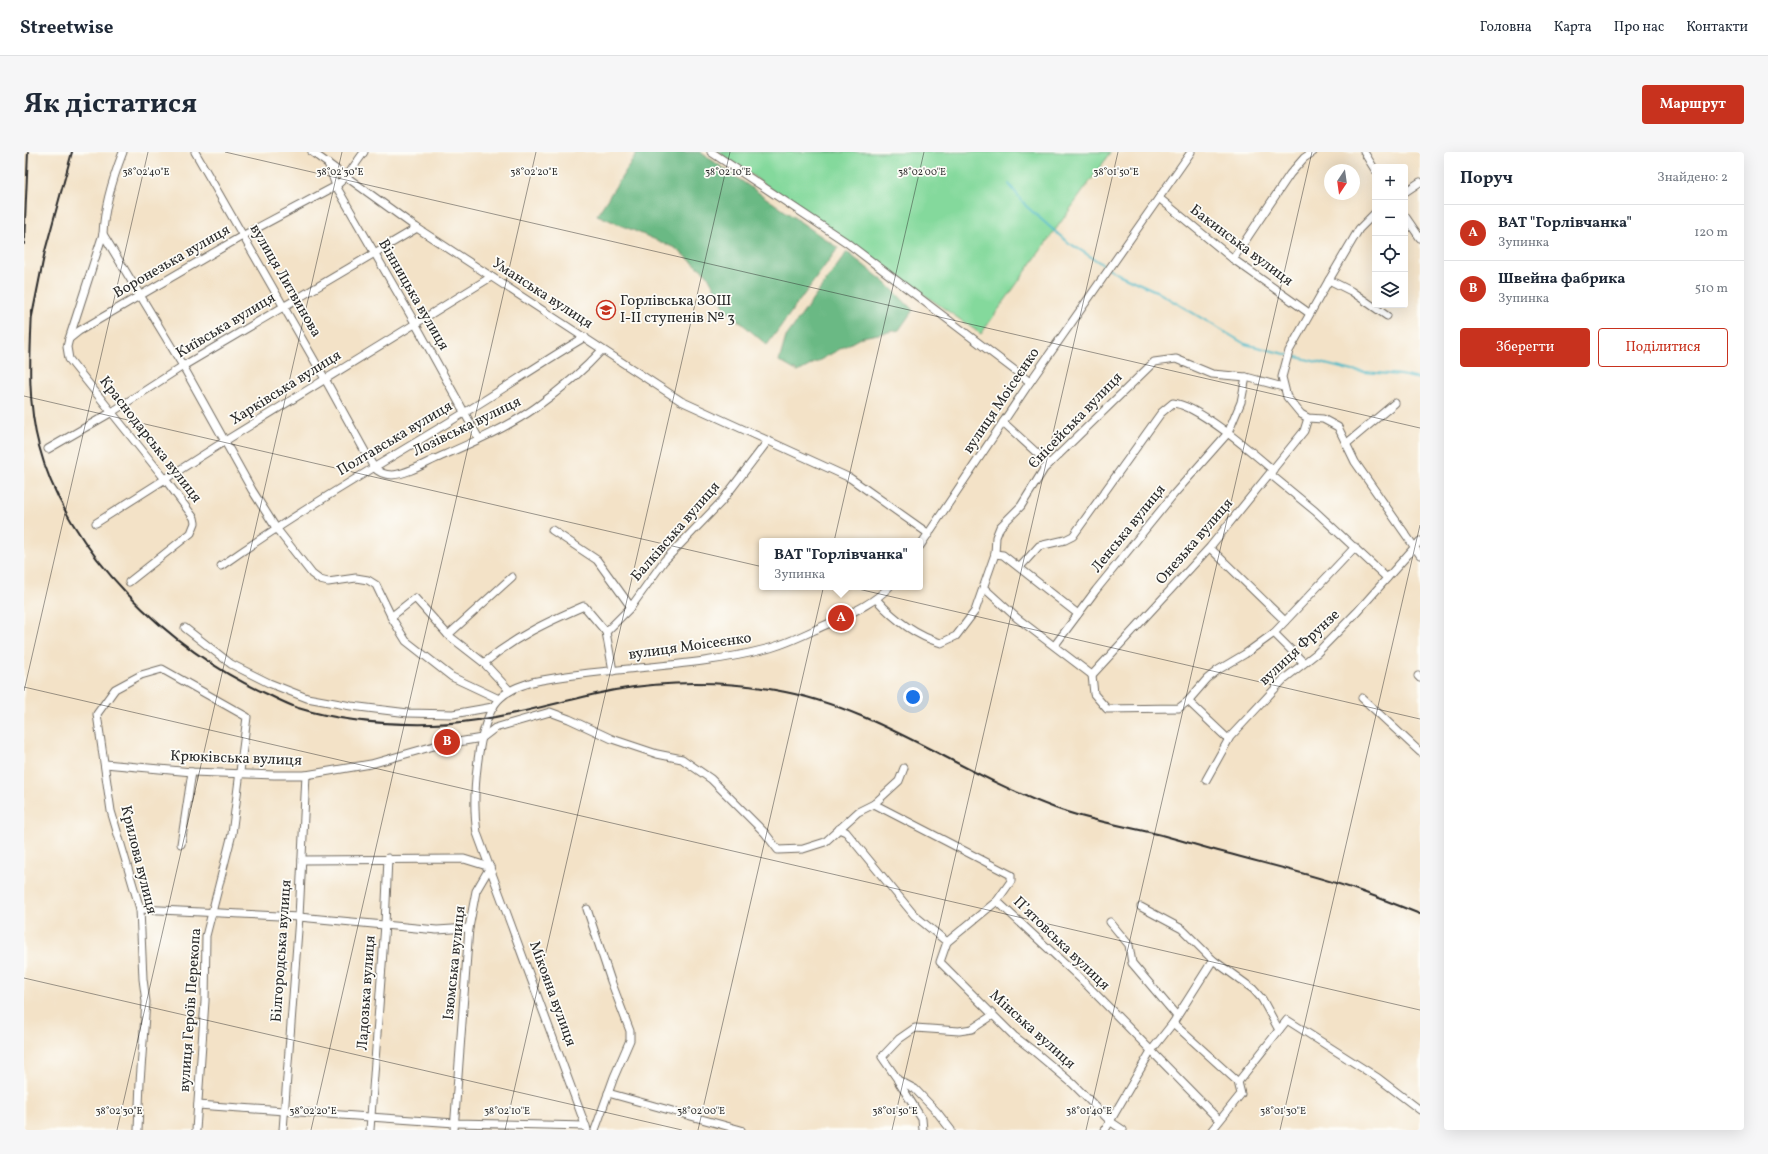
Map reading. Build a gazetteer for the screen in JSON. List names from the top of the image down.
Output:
{
  "streets": {
    "street": [
      "Бакинська вулиця",
      "Воронезька вулиця",
      "вулиця Литвинова",
      "Уманська вулиця",
      "Вінницька вулиця",
      "Київська вулиця",
      "Харківська вулиця",
      "вулиця Моісеєнко",
      "Єнісейська вулиця",
      "Лозівська вулиця",
      "Полтавська вулиця",
      "Краснодарська вулиця",
      "Ленська вулиця",
      "Балківська вулиця",
      "Онезька вулиця",
      "вулиця Фрунзе",
      "Крюківська вулиця",
      "Крилова вулиця",
      "П’ятовська вулиця",
      "Білгородська вулиця",
      "Ізюмська вулиця",
      "Ладозька вулиця",
      "Мікояна вулиця",
      "вулиця Героїв Перекопа",
      "Мінська вулиця"
    ]
  },
  "crossings": [
    ["Бакинська вулиця", "вулиця Моісеєнко"],
    ["Воронезька вулиця", "вулиця Литвинова"],
    ["Воронезька вулиця", "Уманська вулиця"],
    ["Воронезька вулиця", "Вінницька вулиця"],
    ["Воронезька вулиця", "Краснодарська вулиця"],
    ["вулиця Литвинова", "Київська вулиця"],
    ["вулиця Литвинова", "Харківська вулиця"],
    ["вулиця Литвинова", "Лозівська вулиця"],
    ["вулиця Литвинова", "Полтавська вулиця"],
    ["Уманська вулиця", "Вінницька вулиця"],
    ["Уманська вулиця", "Київська вулиця"],
    ["Уманська вулиця", "Харківська вулиця"],
    ["Уманська вулиця", "вулиця Моісеєнко"],
    ["Уманська вулиця", "Лозівська вулиця"],
    ["Уманська вулиця", "Полтавська вулиця"],
    ["Уманська вулиця", "Балківська вулиця"],
    ["Вінницька вулиця", "Київська вулиця"],
    ["Вінницька вулиця", "Харківська вулиця"],
    ["Вінницька вулиця", "Лозівська вулиця"],
    ["Вінницька вулиця", "Полтавська вулиця"],
    ["Київська вулиця", "Краснодарська вулиця"],
    ["Харківська вулиця", "Краснодарська вулиця"],
    ["вулиця Моісеєнко", "Єнісейська вулиця"],
    ["Єнісейська вулиця", "Ленська вулиця"],
    ["Лозівська вулиця", "Полтавська вулиця"],
    ["Крюківська вулиця", "Крилова вулиця"],
    ["Крюківська вулиця", "Білгородська вулиця"],
    ["Крюківська вулиця", "вулиця Героїв Перекопа"],
    ["Крилова вулиця", "вулиця Героїв Перекопа"],
    ["Ізюмська вулиця", "Мікояна вулиця"]
  ],
  "places": {
    "school or university": ["Горлівська ЗОШ І-ІІ ступенів № 3"]
  },
  "north": "bottom",
  "page": {
    "header": "Streetwise",
    "nav": [
      "Головна",
      "Карта",
      "Про нас",
      "Контакти"
    ],
    "title": "Як дістатися",
    "buttons": [
      "Маршрут",
      ["Зберегти", "Поділитися"]
    ],
    "heading": ["Поруч", "Знайдено: 2"],
    "map_buttons": ["+", "−"],
    "list": [
      {
        "mark": "A",
        "name": "ВАТ \"Горлівчанка\"",
        "note": "Зупинка",
        "value": "120 m"
      },
      {
        "mark": "B",
        "name": "Швейна фабрика",
        "note": "Зупинка",
        "value": "510 m"
      }
    ],
    "popup": ["ВАТ \"Горлівчанка\"", "Зупинка"],
    "pins": ["A", "B"]
  },
  "coordinates": [
    "38°02'40\"E",
    "38°02'30\"E",
    "38°02'20\"E",
    "38°02'10\"E",
    "38°02'00\"E",
    "38°01'50\"E",
    "38°01'40\"E",
    "38°01'30\"E"
  ]
}
